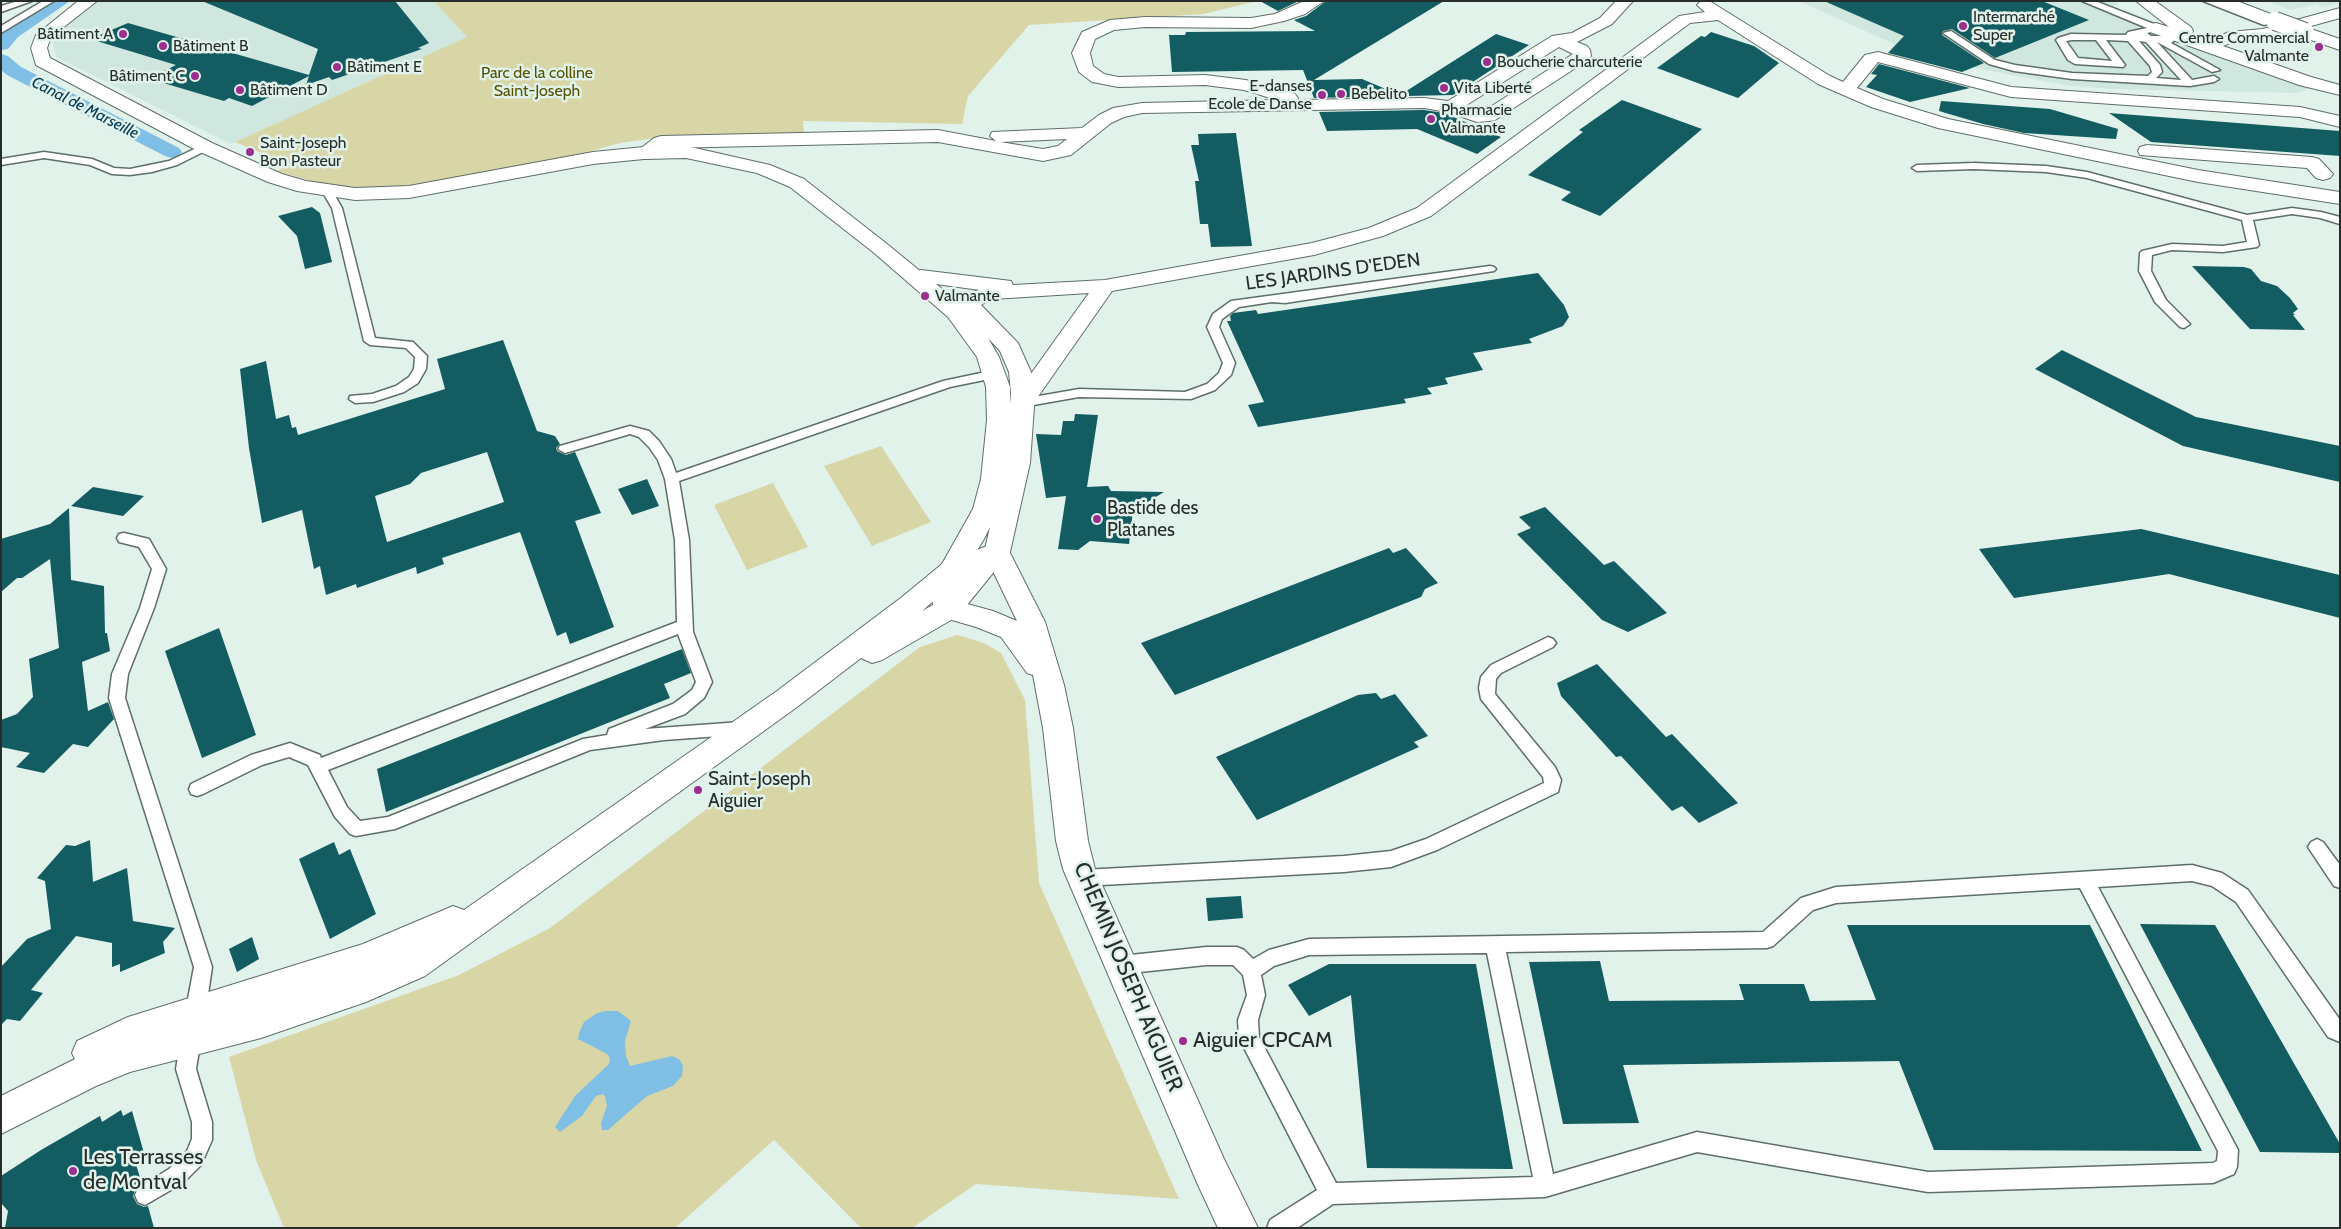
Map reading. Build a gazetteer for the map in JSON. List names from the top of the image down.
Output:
{
  "streets": {
    "street": ["CHEMIN JOSEPH AIGUIER"],
    "lane": ["LES JARDINS D'EDEN"]
  },
  "water": ["Canal de Marseille"],
  "parks": ["Parc de la colline Saint-Joseph"],
  "places": [
    "Intermarché Super",
    "Bâtiment A",
    "Bâtiment B",
    "Centre Commercial Valmante",
    "Boucherie charcuterie",
    "Bâtiment E",
    "Bâtiment C",
    "Vita Liberté",
    "Bâtiment D",
    "Bebelito",
    "E-danses Ecole de Danse",
    "Pharmacie Valmante",
    "Saint-Joseph Bon Pasteur",
    "Valmante",
    "Bastide des Platanes",
    "Saint-Joseph Aiguier",
    "Aiguier CPCAM",
    "Les Terrasses de Montval"
  ]
}
